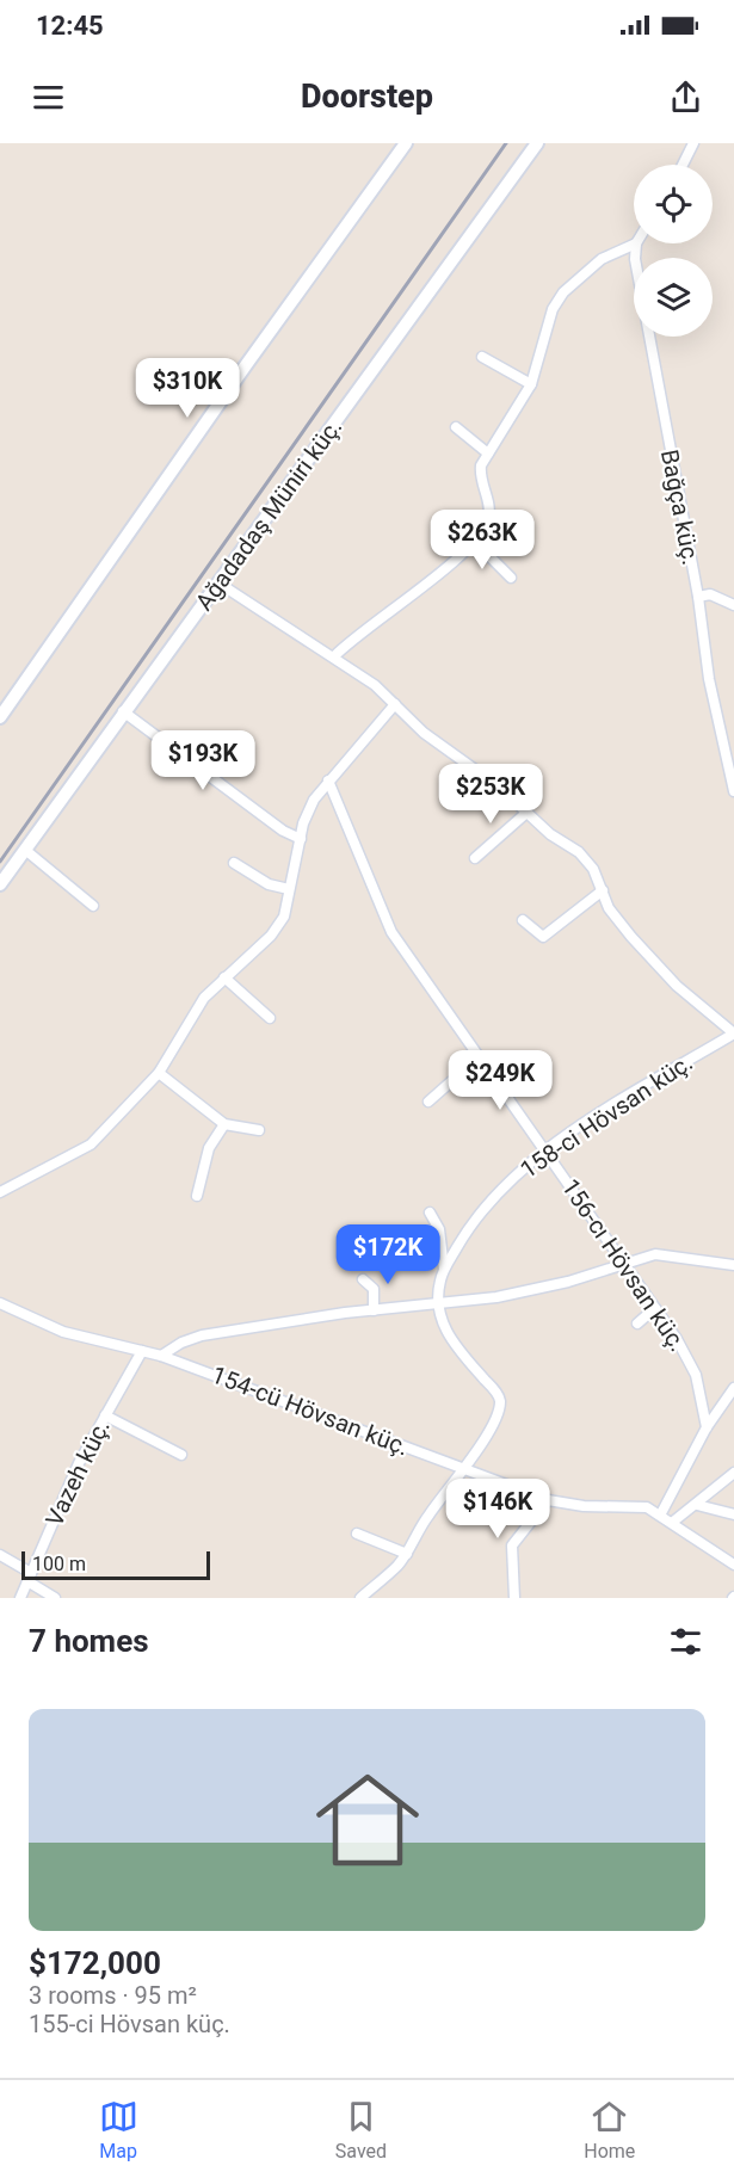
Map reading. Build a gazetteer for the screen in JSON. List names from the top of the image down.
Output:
{
  "streets": {
    "street": [
      "Bağça küç.",
      "Ağadadaş Müniri küç.",
      "158-ci Hövsan küç.",
      "156-cı Hövsan küç.",
      "154-cü Hövsan küç.",
      "Vazeh küç."
    ]
  },
  "crossings": [
    ["158-ci Hövsan küç.", "156-cı Hövsan küç."],
    ["158-ci Hövsan küç.", "154-cü Hövsan küç."],
    ["154-cü Hövsan küç.", "Vazeh küç."]
  ],
  "scale_bar": "100 m",
  "page": {
    "status": "12:45",
    "header": "Doorstep",
    "price": [
      "$310K",
      "$263K",
      "$193K",
      "$253K",
      "$249K",
      "$172K",
      "$146K"
    ],
    "scale": "100 m",
    "heading": "7 homes",
    "list": [
      {
        "name": "$172,000",
        "note": "3 rooms · 95 m² · 155-ci Hövsan küç."
      }
    ],
    "tabs": ["Map", "Saved", "Home"]
  }
}
